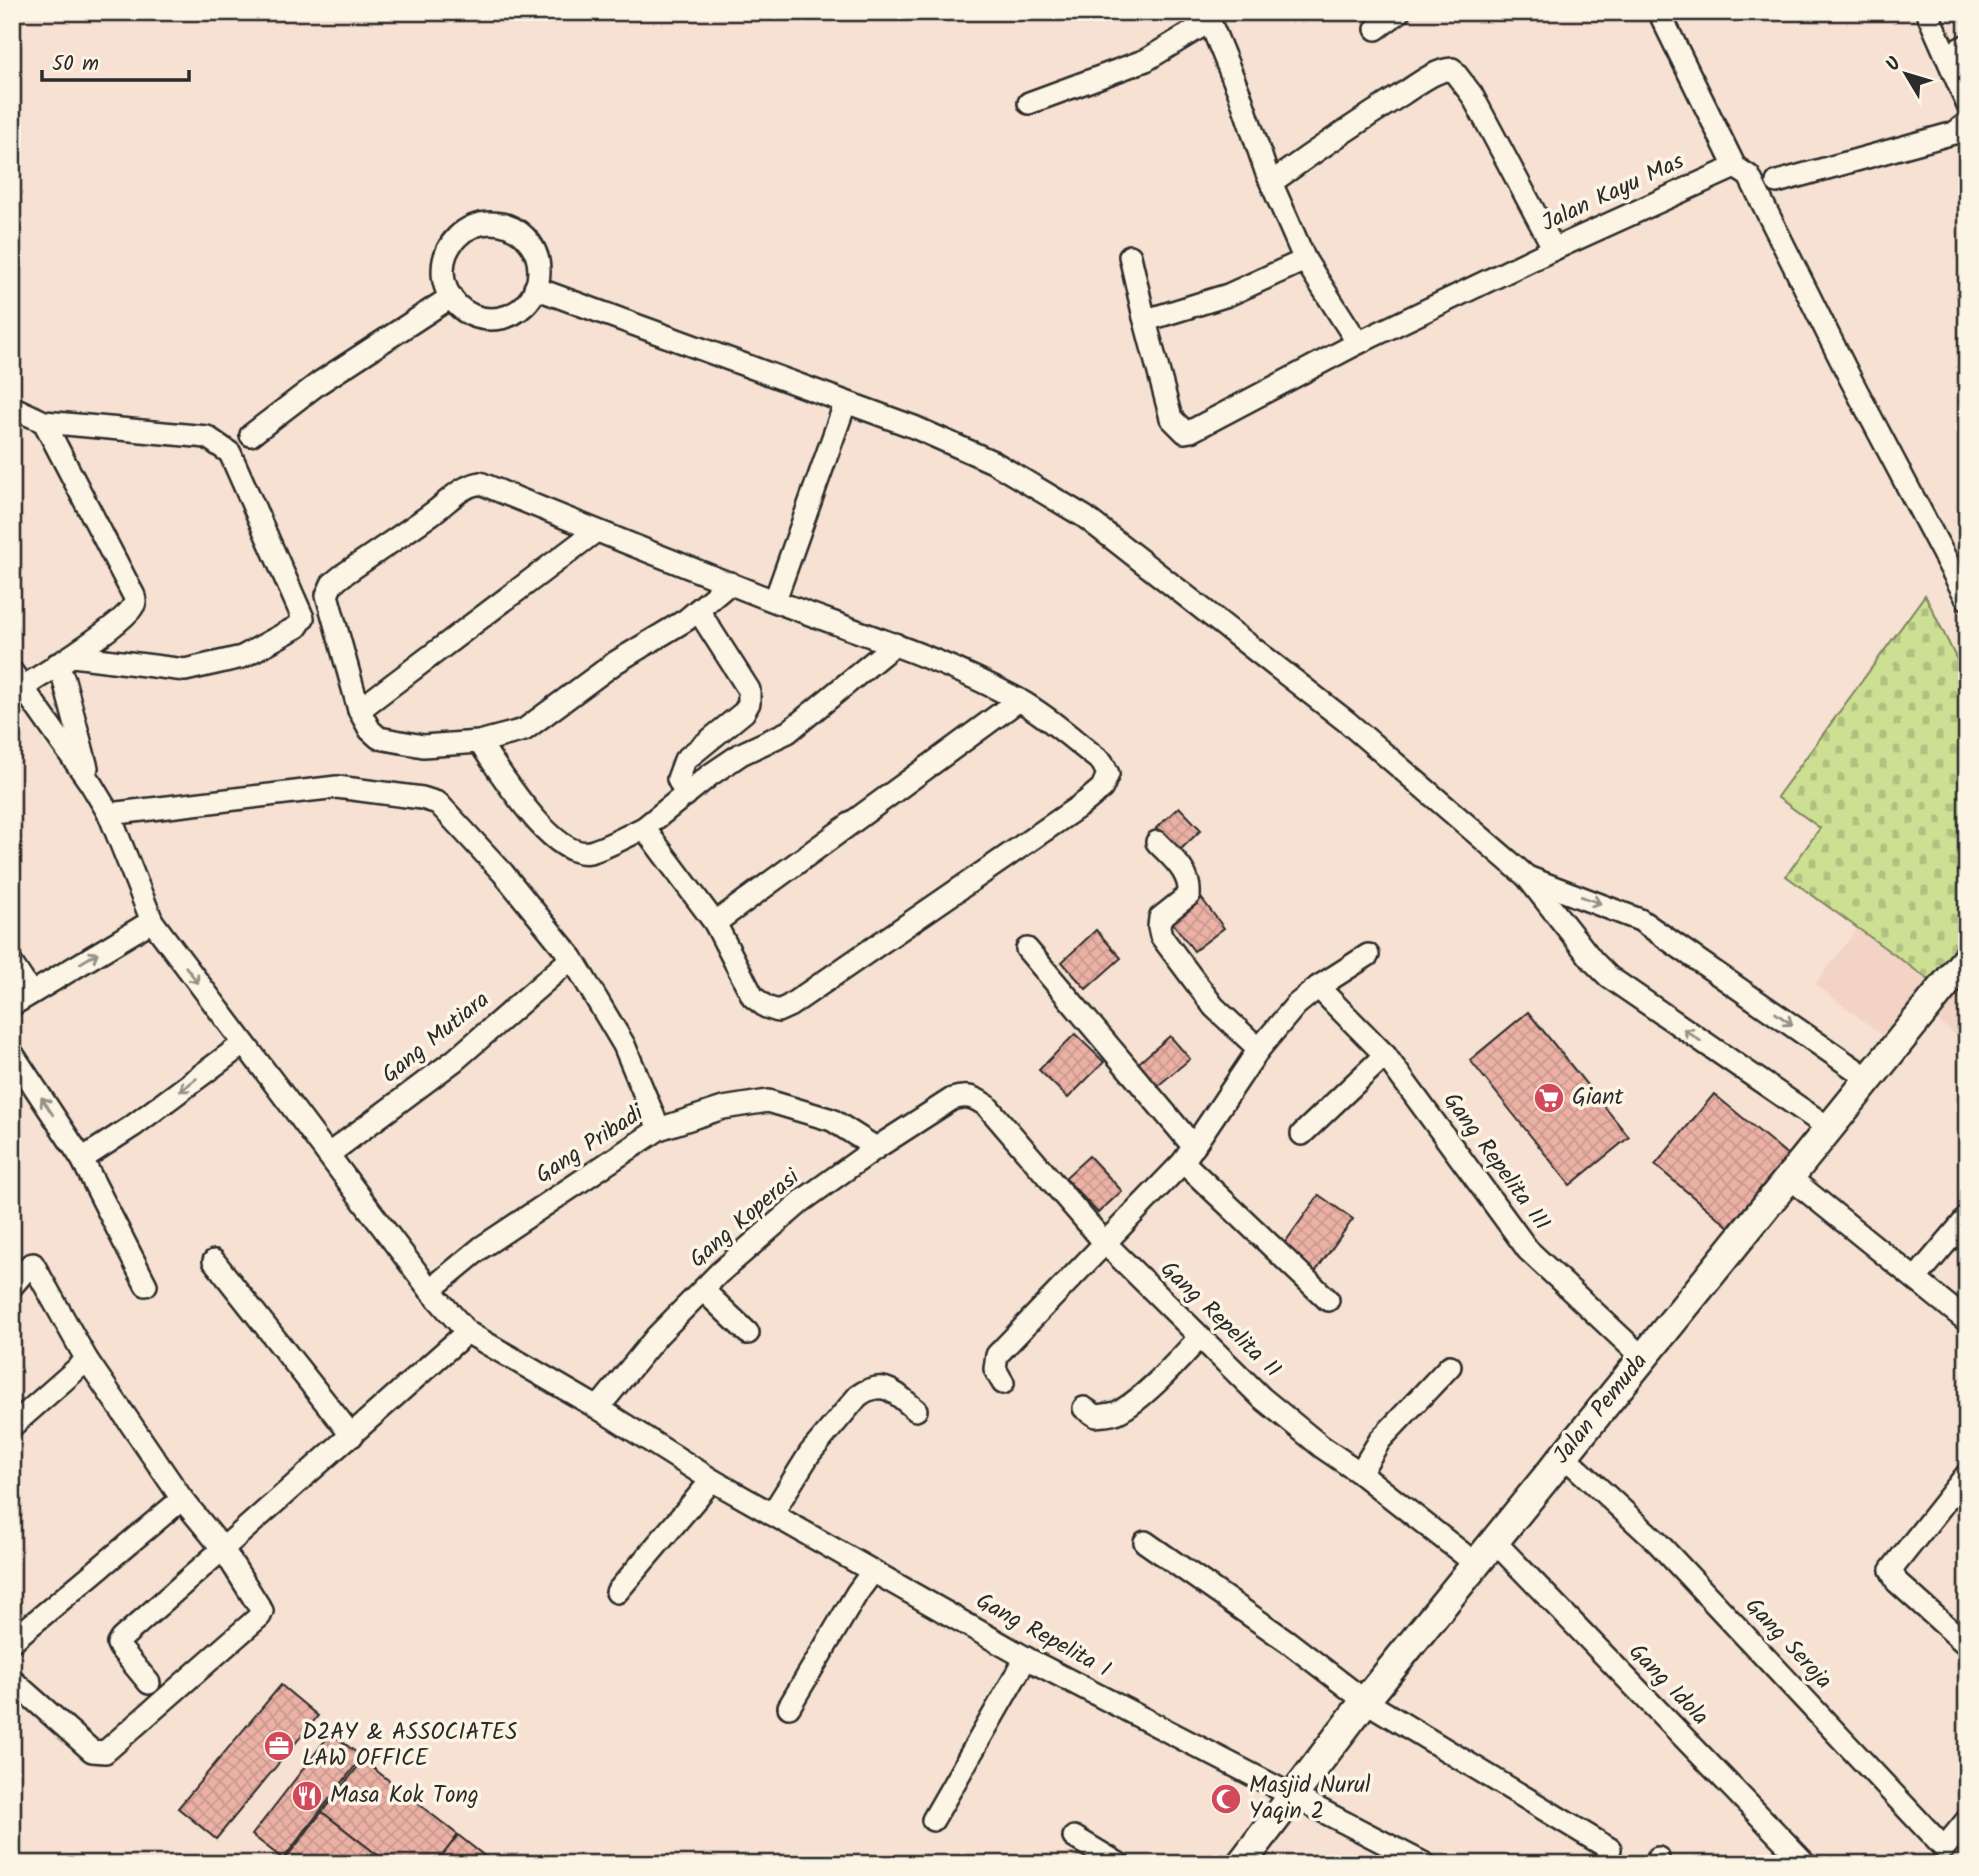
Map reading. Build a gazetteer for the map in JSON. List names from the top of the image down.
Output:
{
  "streets": {
    "main road": ["Jalan Pemuda"],
    "street": [
      "Jalan Kayu Mas",
      "Gang Mutiara",
      "Gang Pribadi",
      "Gang Repelita III",
      "Gang Koperasi",
      "Gang Repelita II",
      "Gang Repelita I",
      "Gang Seroja",
      "Gang Idola"
    ]
  },
  "crossings": [
    ["Gang Mutiara", "Gang Repelita I"],
    ["Gang Pribadi", "Gang Koperasi"],
    ["Gang Pribadi", "Gang Repelita I"],
    ["Gang Repelita III", "Jalan Pemuda"],
    ["Gang Koperasi", "Gang Repelita II"],
    ["Gang Koperasi", "Gang Repelita I"],
    ["Gang Repelita II", "Jalan Pemuda"],
    ["Jalan Pemuda", "Gang Repelita I"],
    ["Jalan Pemuda", "Gang Seroja"],
    ["Jalan Pemuda", "Gang Idola"]
  ],
  "places": {
    "supermarket": ["Giant"],
    "office": ["D2AY & ASSOCIATES LAW OFFICE"],
    "restaurant": ["Masa Kok Tong"],
    "mosque": ["Masjid Nurul Yaqin 2"]
  },
  "scale_bar": "50 m",
  "north": "top left"
}
